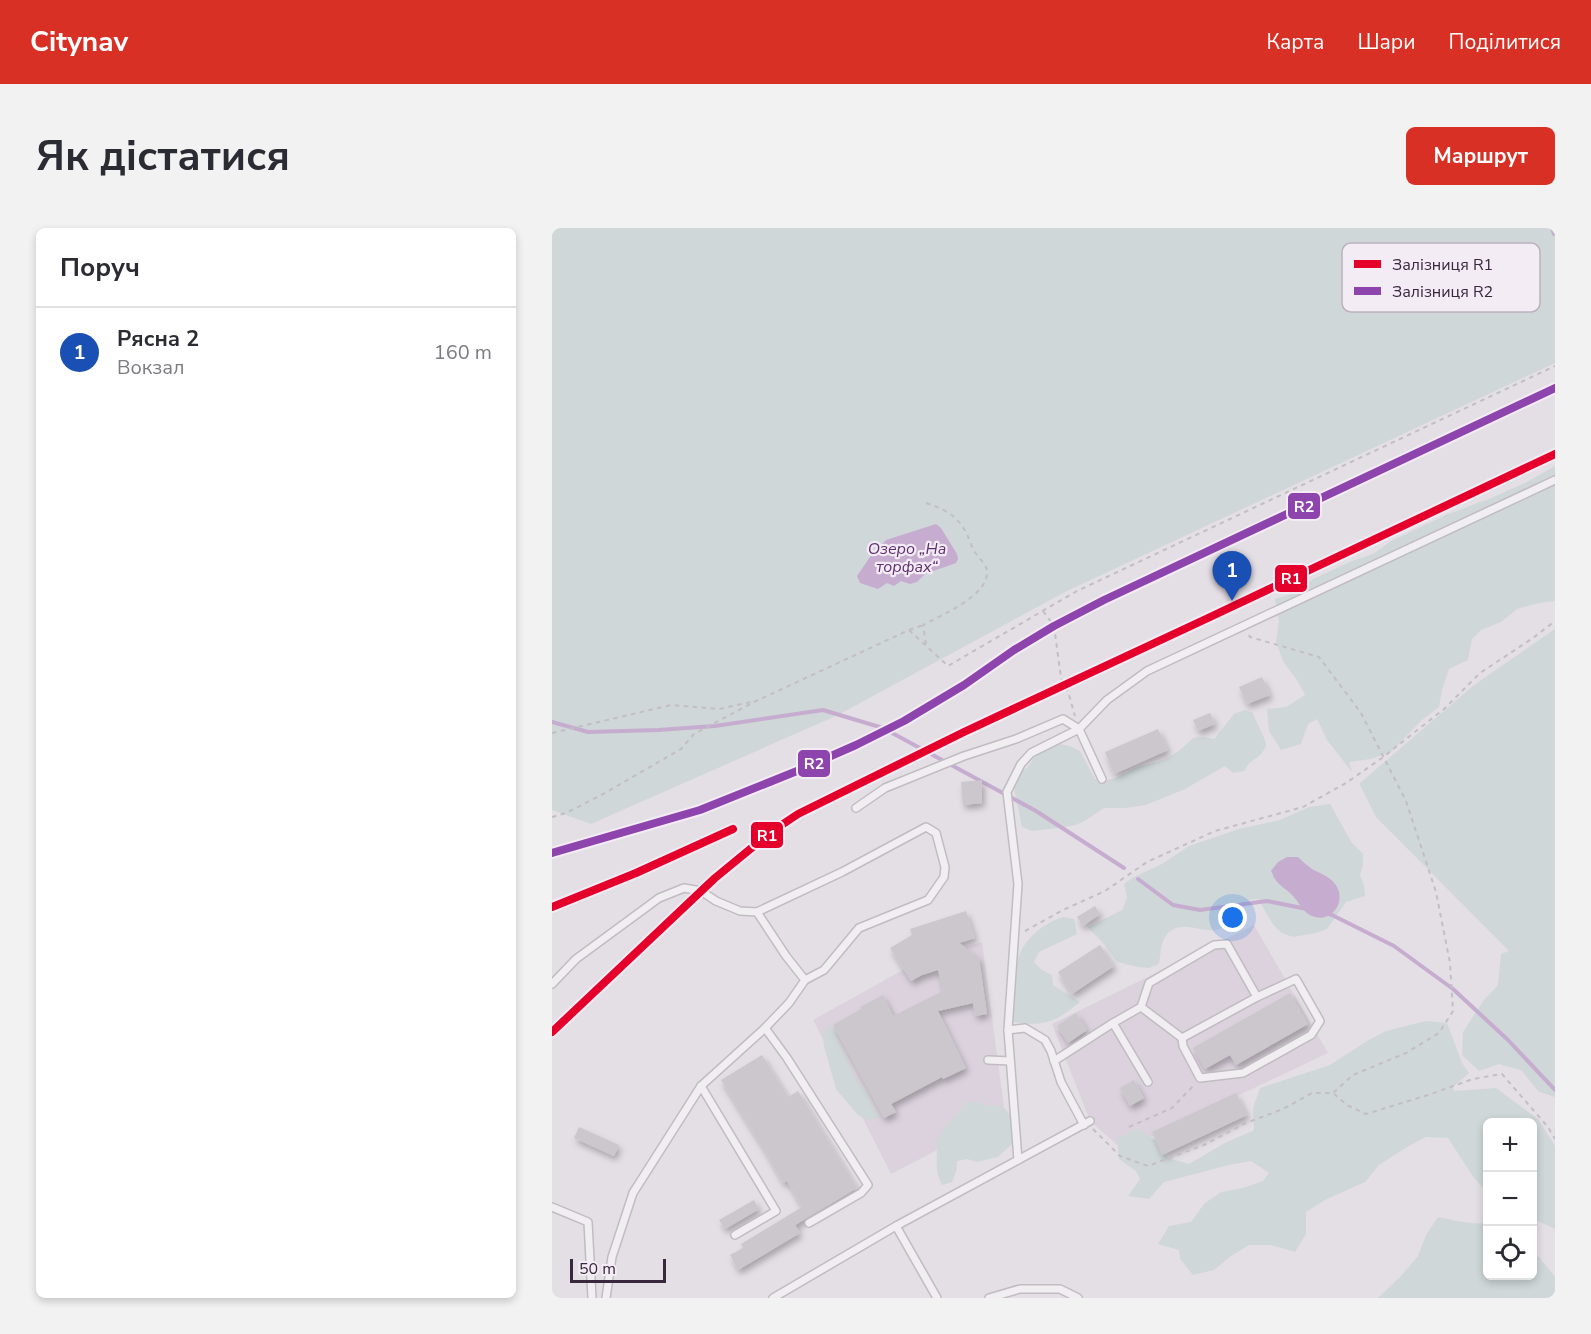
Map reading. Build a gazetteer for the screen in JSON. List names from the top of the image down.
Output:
{
  "water": ["Озеро „На торфах“"],
  "lines": ["rail line R2", "rail line R1"],
  "legend": ["Залізниця R1", "Залізниця R2"],
  "scale_bar": "50 m",
  "page": {
    "header": "Citynav",
    "nav": ["Карта", "Шари", "Поділитися"],
    "buttons": "Маршрут",
    "title": "Як дістатися",
    "heading": "Поруч",
    "list": [
      {
        "mark": "1",
        "name": "Рясна 2",
        "note": "Вокзал",
        "value": "160 m"
      }
    ],
    "pins": "1",
    "map_buttons": ["+", "−"],
    "scale": "50 m"
  }
}
